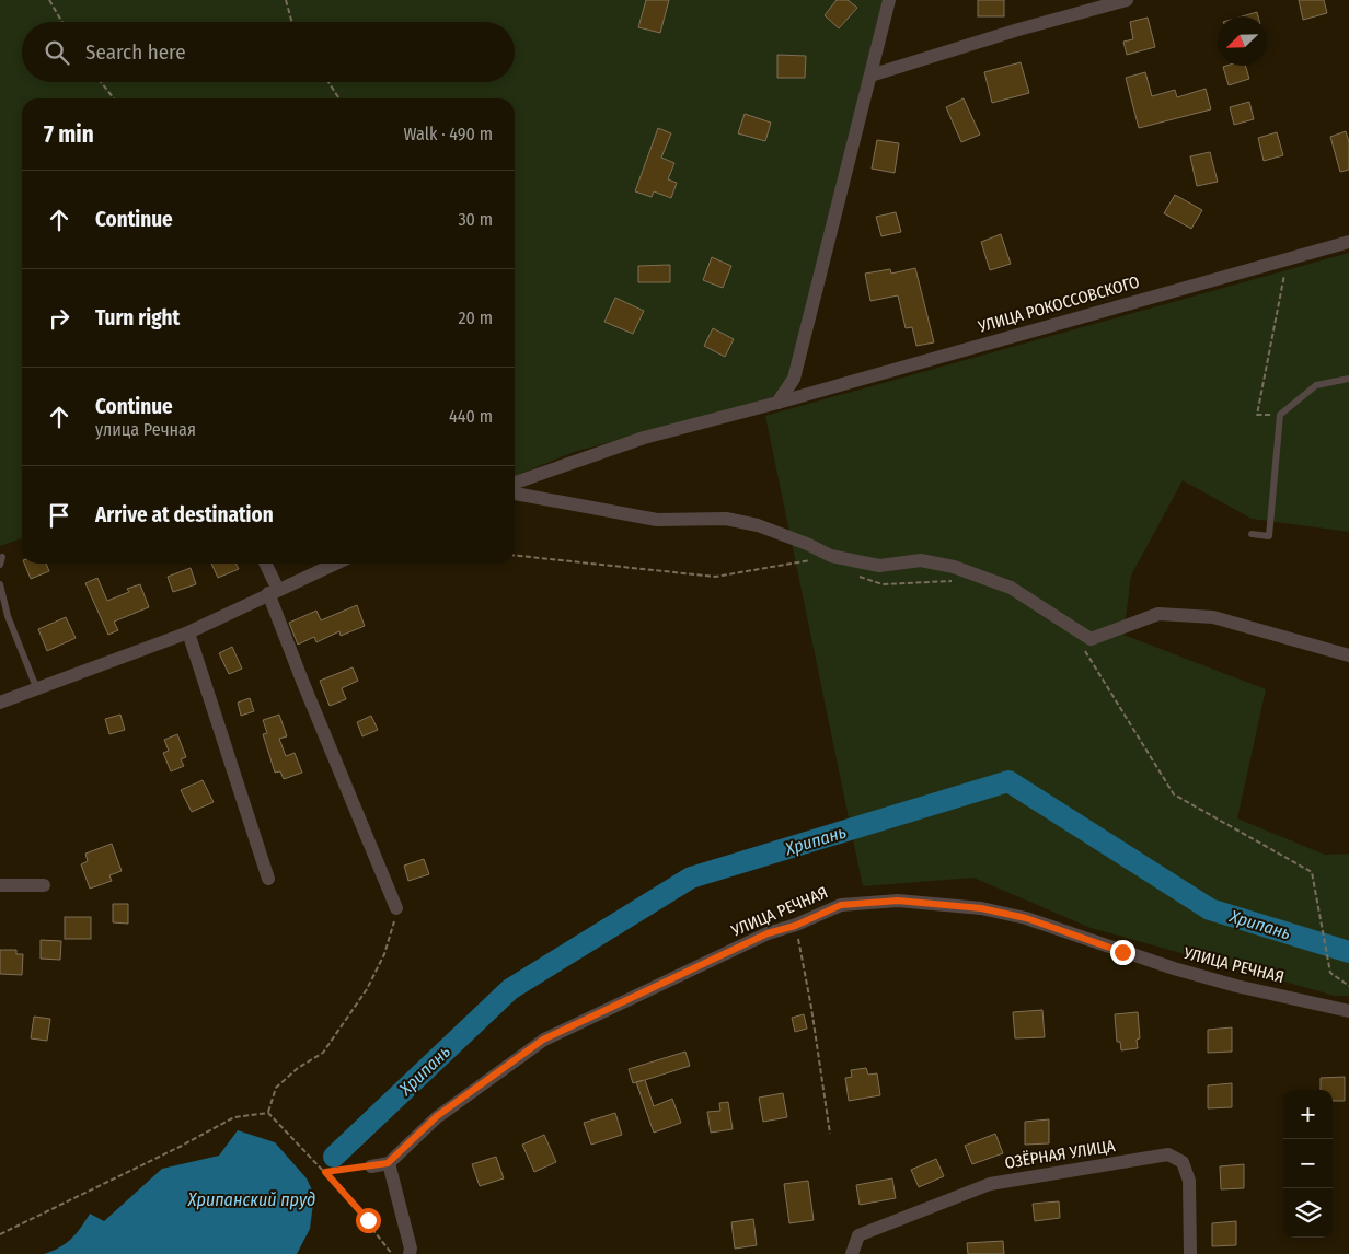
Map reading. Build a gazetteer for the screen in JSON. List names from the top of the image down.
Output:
{
  "streets": {
    "street": ["УЛИЦА РОКОССОВСКОГО", "УЛИЦА РЕЧНАЯ", "ОЗЁРНАЯ УЛИЦА"]
  },
  "water": ["Хрипань", "Хрипанский пруд"],
  "north": "bottom left",
  "page": {
    "search": "Search here",
    "heading": ["7 min", "Walk · 490 m"],
    "list": [
      ["Continue", "30 m"],
      ["Turn right", "20 m"],
      ["Continue", "улица Речная", "440 m"],
      "Arrive at destination"
    ],
    "map_buttons": ["+", "−"]
  }
}
